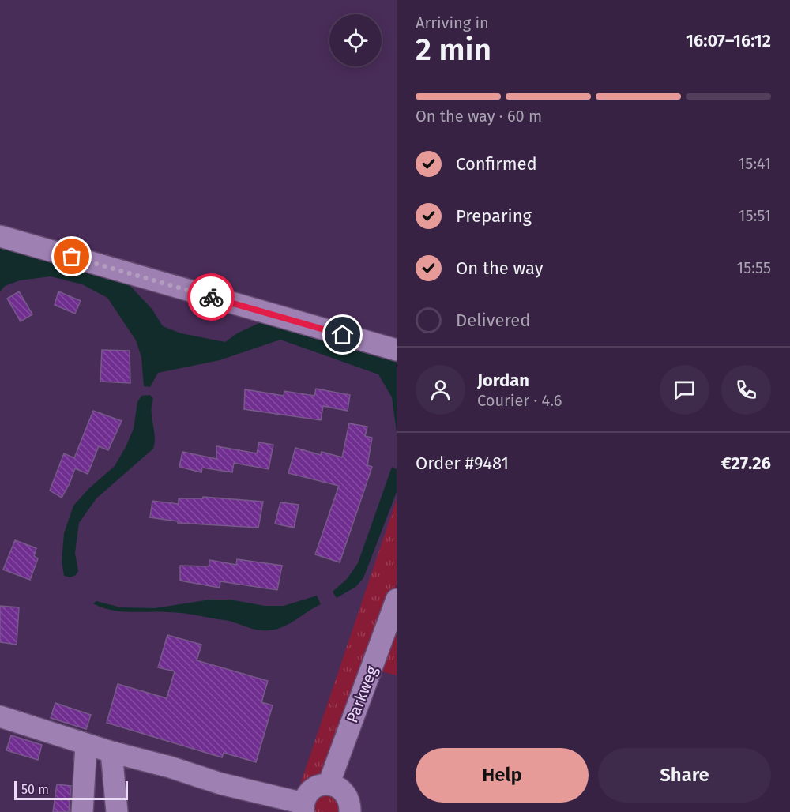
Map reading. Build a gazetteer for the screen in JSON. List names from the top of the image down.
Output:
{
  "streets": {
    "street": ["Parkweg"]
  },
  "scale_bar": "50 m",
  "page": {
    "heading": ["2 min", "Arriving in", "16:07–16:12"],
    "panel": [
      "Jordan",
      "Courier · 4.6",
      "Order #9481",
      "€27.26"
    ],
    "bar": "On the way · 60 m",
    "list": [
      ["Confirmed", "15:41"],
      ["Preparing", "15:51"],
      ["On the way", "15:55"],
      "Delivered"
    ],
    "buttons": ["Help", "Share"],
    "scale": "50 m"
  }
}
